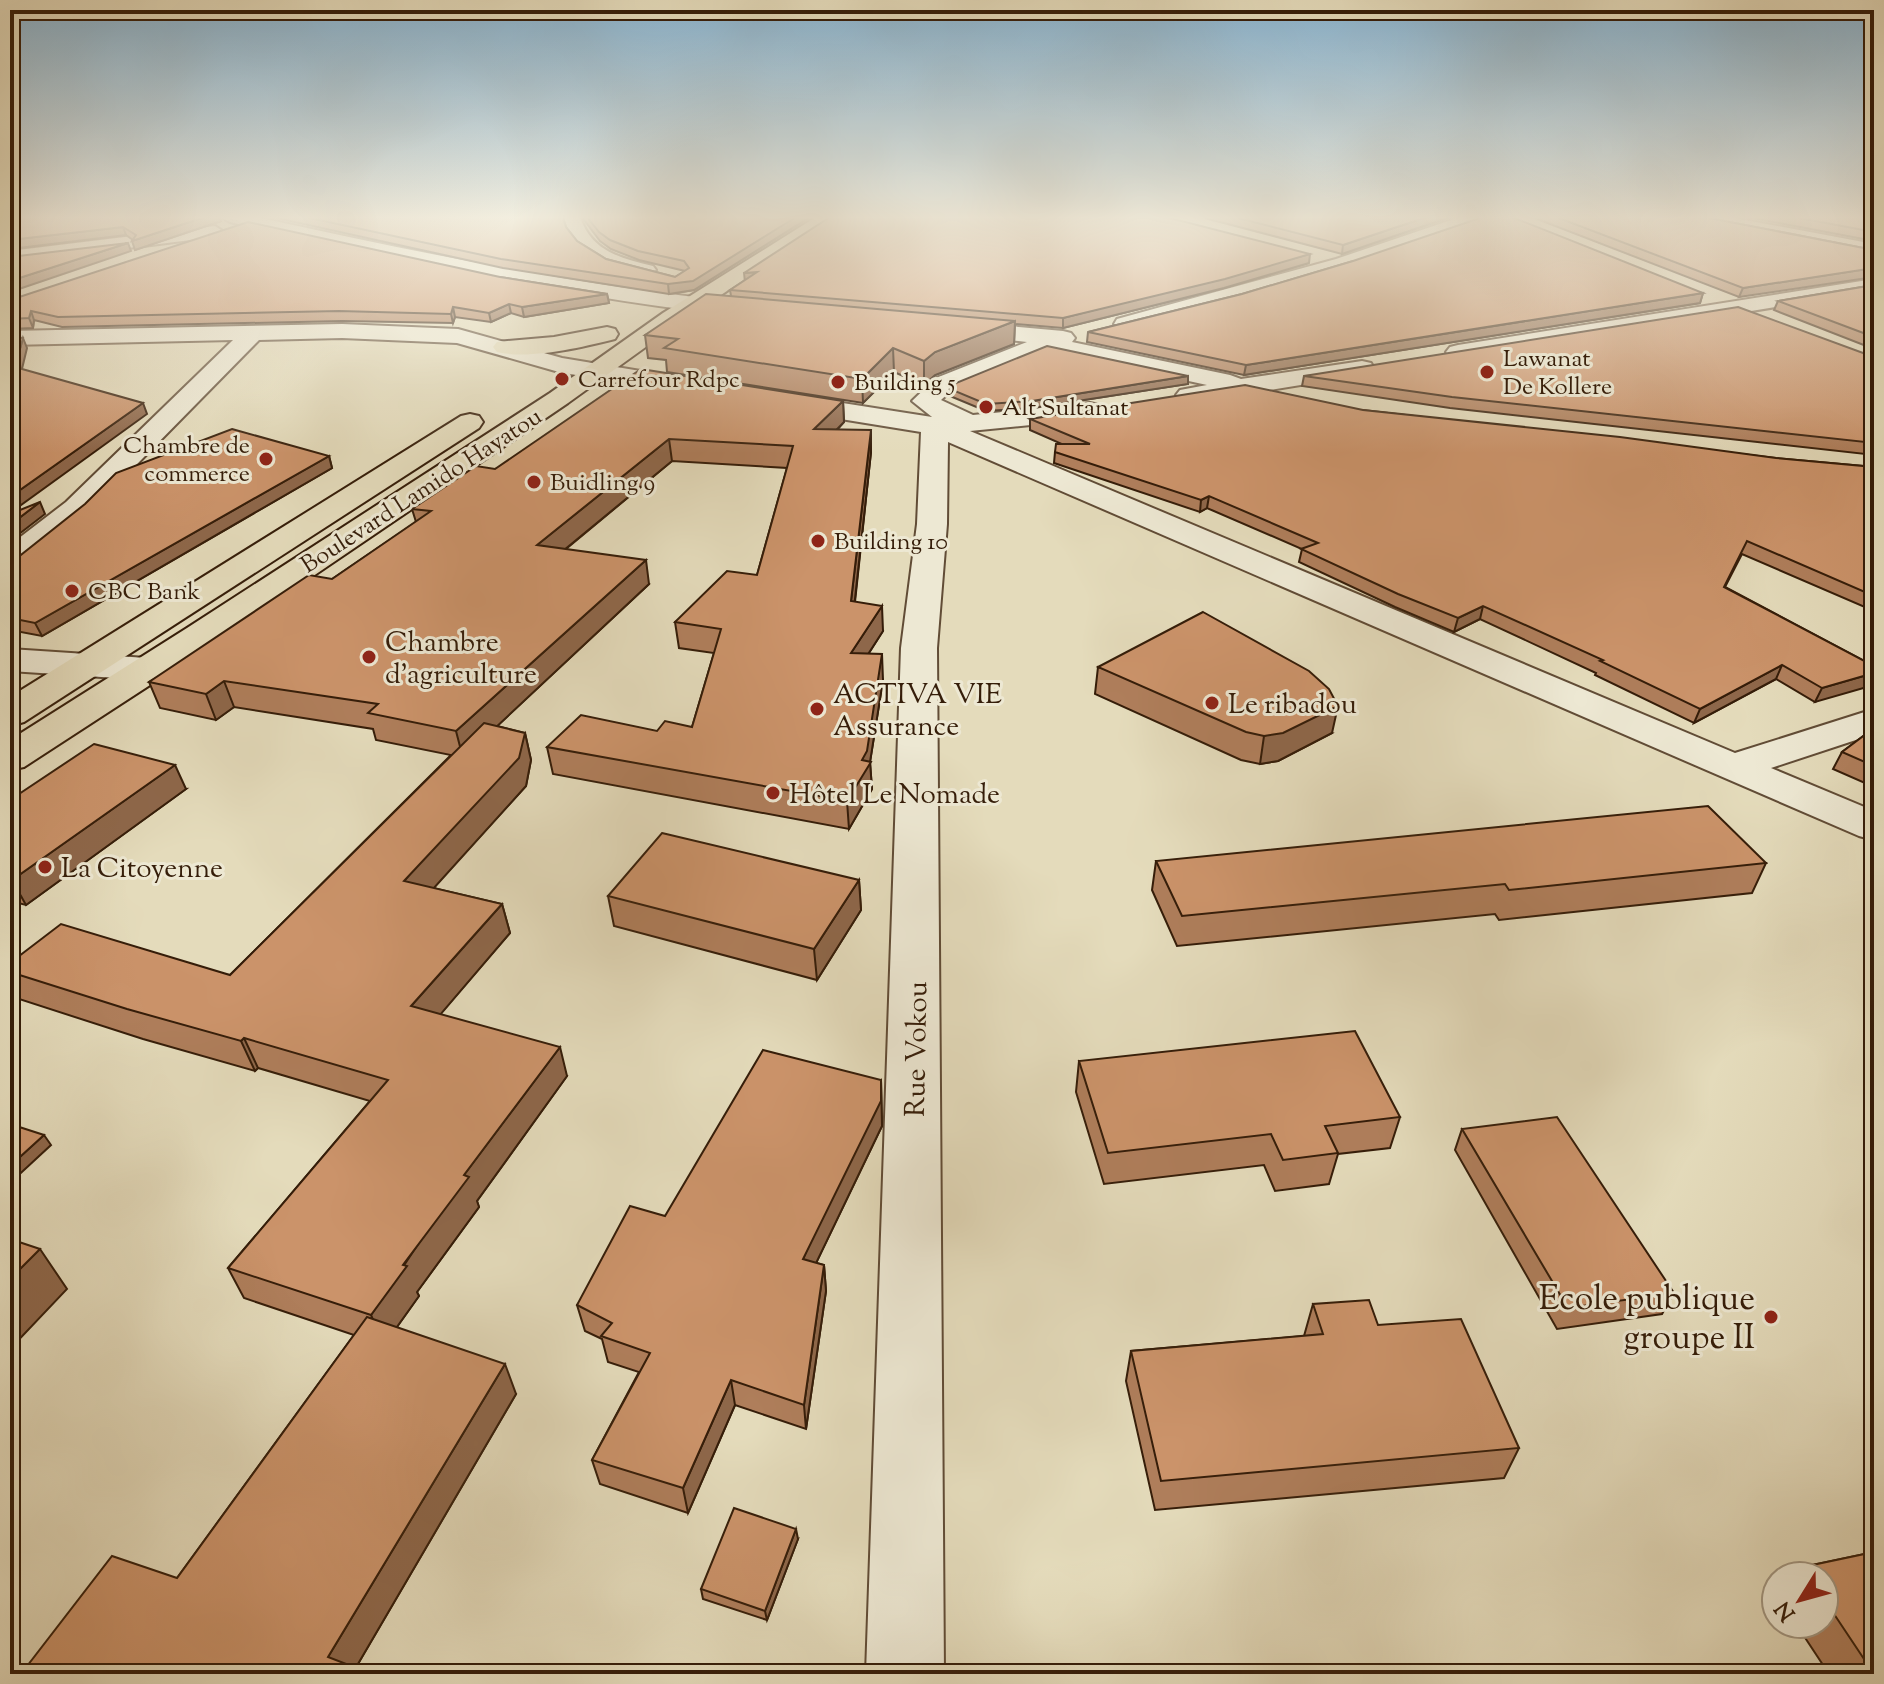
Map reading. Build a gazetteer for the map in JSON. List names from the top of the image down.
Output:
{
  "streets": {
    "main road": ["Boulevard Lamido Hayatou"],
    "street": ["Rue Vokou"]
  },
  "places": [
    "Lawanat De Kollere",
    "Carrefour Rdpc",
    "Building 5",
    "Alt Sultanat",
    "Chambre de commerce",
    "Buidling 9",
    "Building 10",
    "CBC Bank",
    "Chambre d'agriculture",
    "Le ribadou",
    "ACTIVA VIE Assurance",
    "Hôtel Le Nomade",
    "La Citoyenne",
    "Ecole publique groupe II"
  ],
  "north": "bottom left"
}
